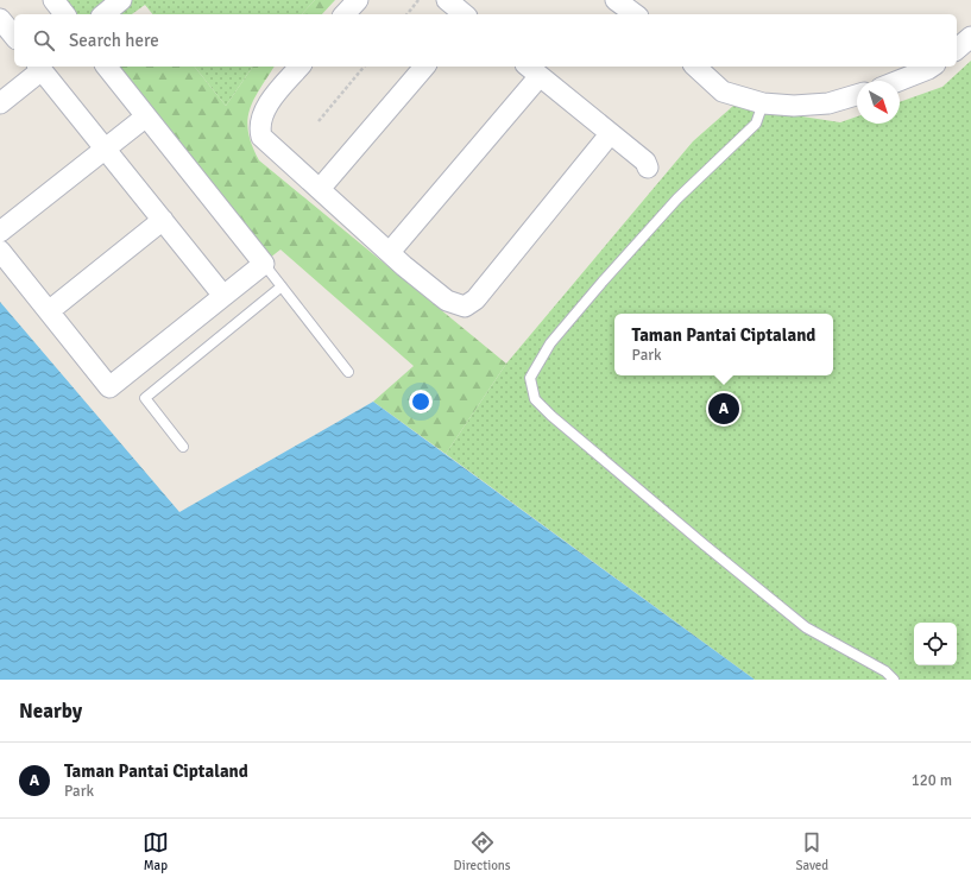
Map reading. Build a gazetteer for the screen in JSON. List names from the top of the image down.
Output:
{
  "north": "bottom right",
  "page": {
    "search": "Search here",
    "popup": ["Taman Pantai Ciptaland", "Park"],
    "pins": "A",
    "heading": "Nearby",
    "list": [
      {
        "mark": "A",
        "name": "Taman Pantai Ciptaland",
        "note": "Park",
        "value": "120 m"
      }
    ],
    "nav": ["Map", "Directions", "Saved"]
  }
}
